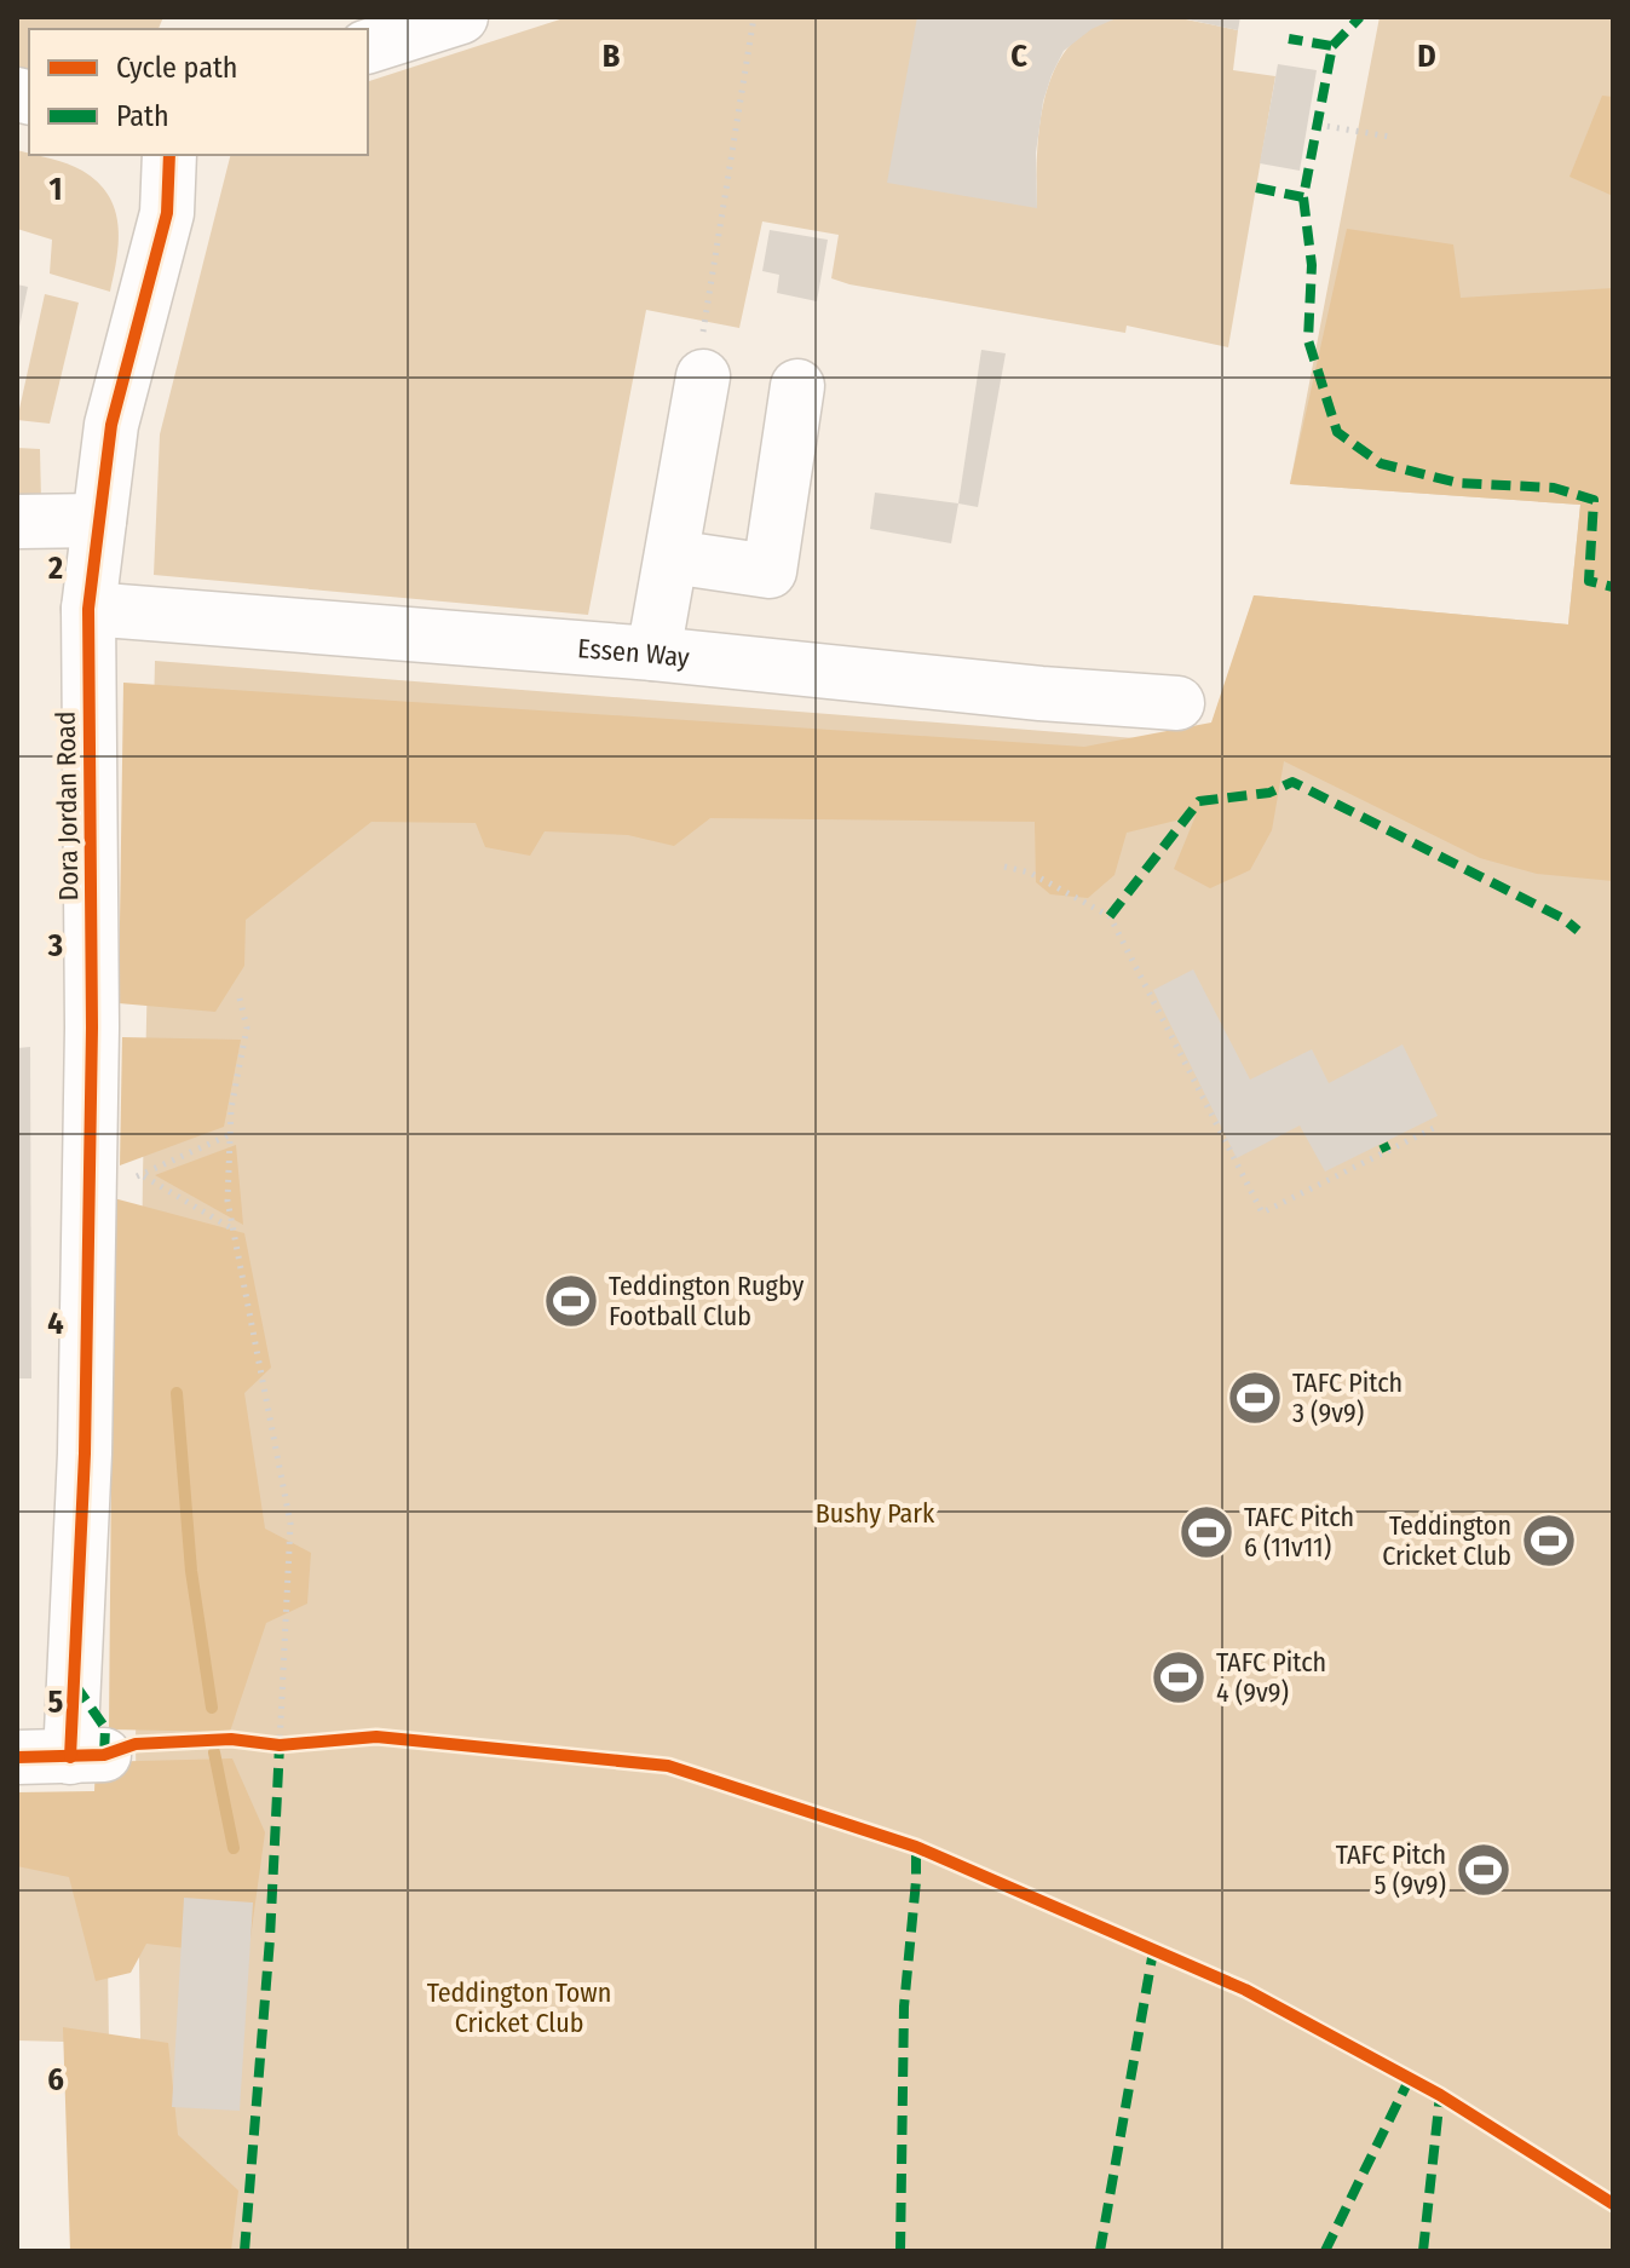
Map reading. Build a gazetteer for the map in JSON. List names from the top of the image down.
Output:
{
  "streets": {
    "street": ["Essen Way", "Dora Jordan Road"]
  },
  "crossings": [
    ["Essen Way", "Dora Jordan Road"]
  ],
  "parks": ["Bushy Park", "Teddington Town Cricket Club"],
  "places": {
    "sports": [
      "Teddington Rugby Football Club",
      "TAFC Pitch 3 (9v9)",
      "TAFC Pitch 6 (11v11)",
      "Teddington Cricket Club",
      "TAFC Pitch 4 (9v9)",
      "TAFC Pitch 5 (9v9)"
    ]
  },
  "legend": ["Cycle path", "Path"],
  "grid": {
    "columns": ["B", "C", "D"],
    "rows": [
      "1",
      "2",
      "3",
      "4",
      "5",
      "6"
    ]
  }
}
